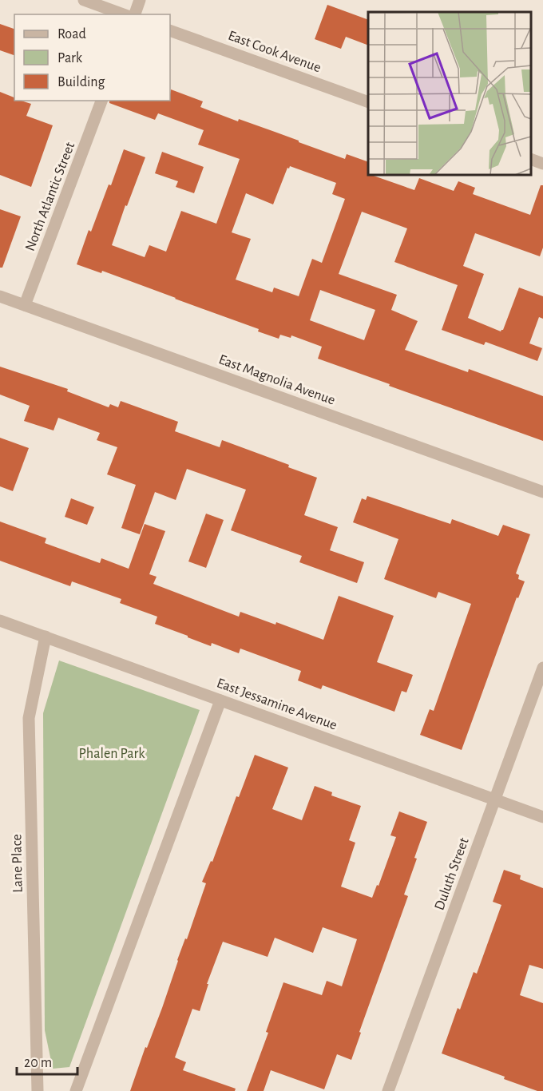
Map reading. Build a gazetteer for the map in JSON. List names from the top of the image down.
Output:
{
  "streets": {
    "street": [
      "East Cook Avenue",
      "North Atlantic Street",
      "East Magnolia Avenue",
      "East Jessamine Avenue",
      "Lane Place",
      "Duluth Street"
    ]
  },
  "crossings": [
    ["North Atlantic Street", "East Magnolia Avenue"],
    ["East Jessamine Avenue", "Lane Place"],
    ["East Jessamine Avenue", "Duluth Street"]
  ],
  "parks": ["Phalen Park"],
  "legend": ["Road", "Park", "Building"],
  "scale_bar": "20 m"
}
